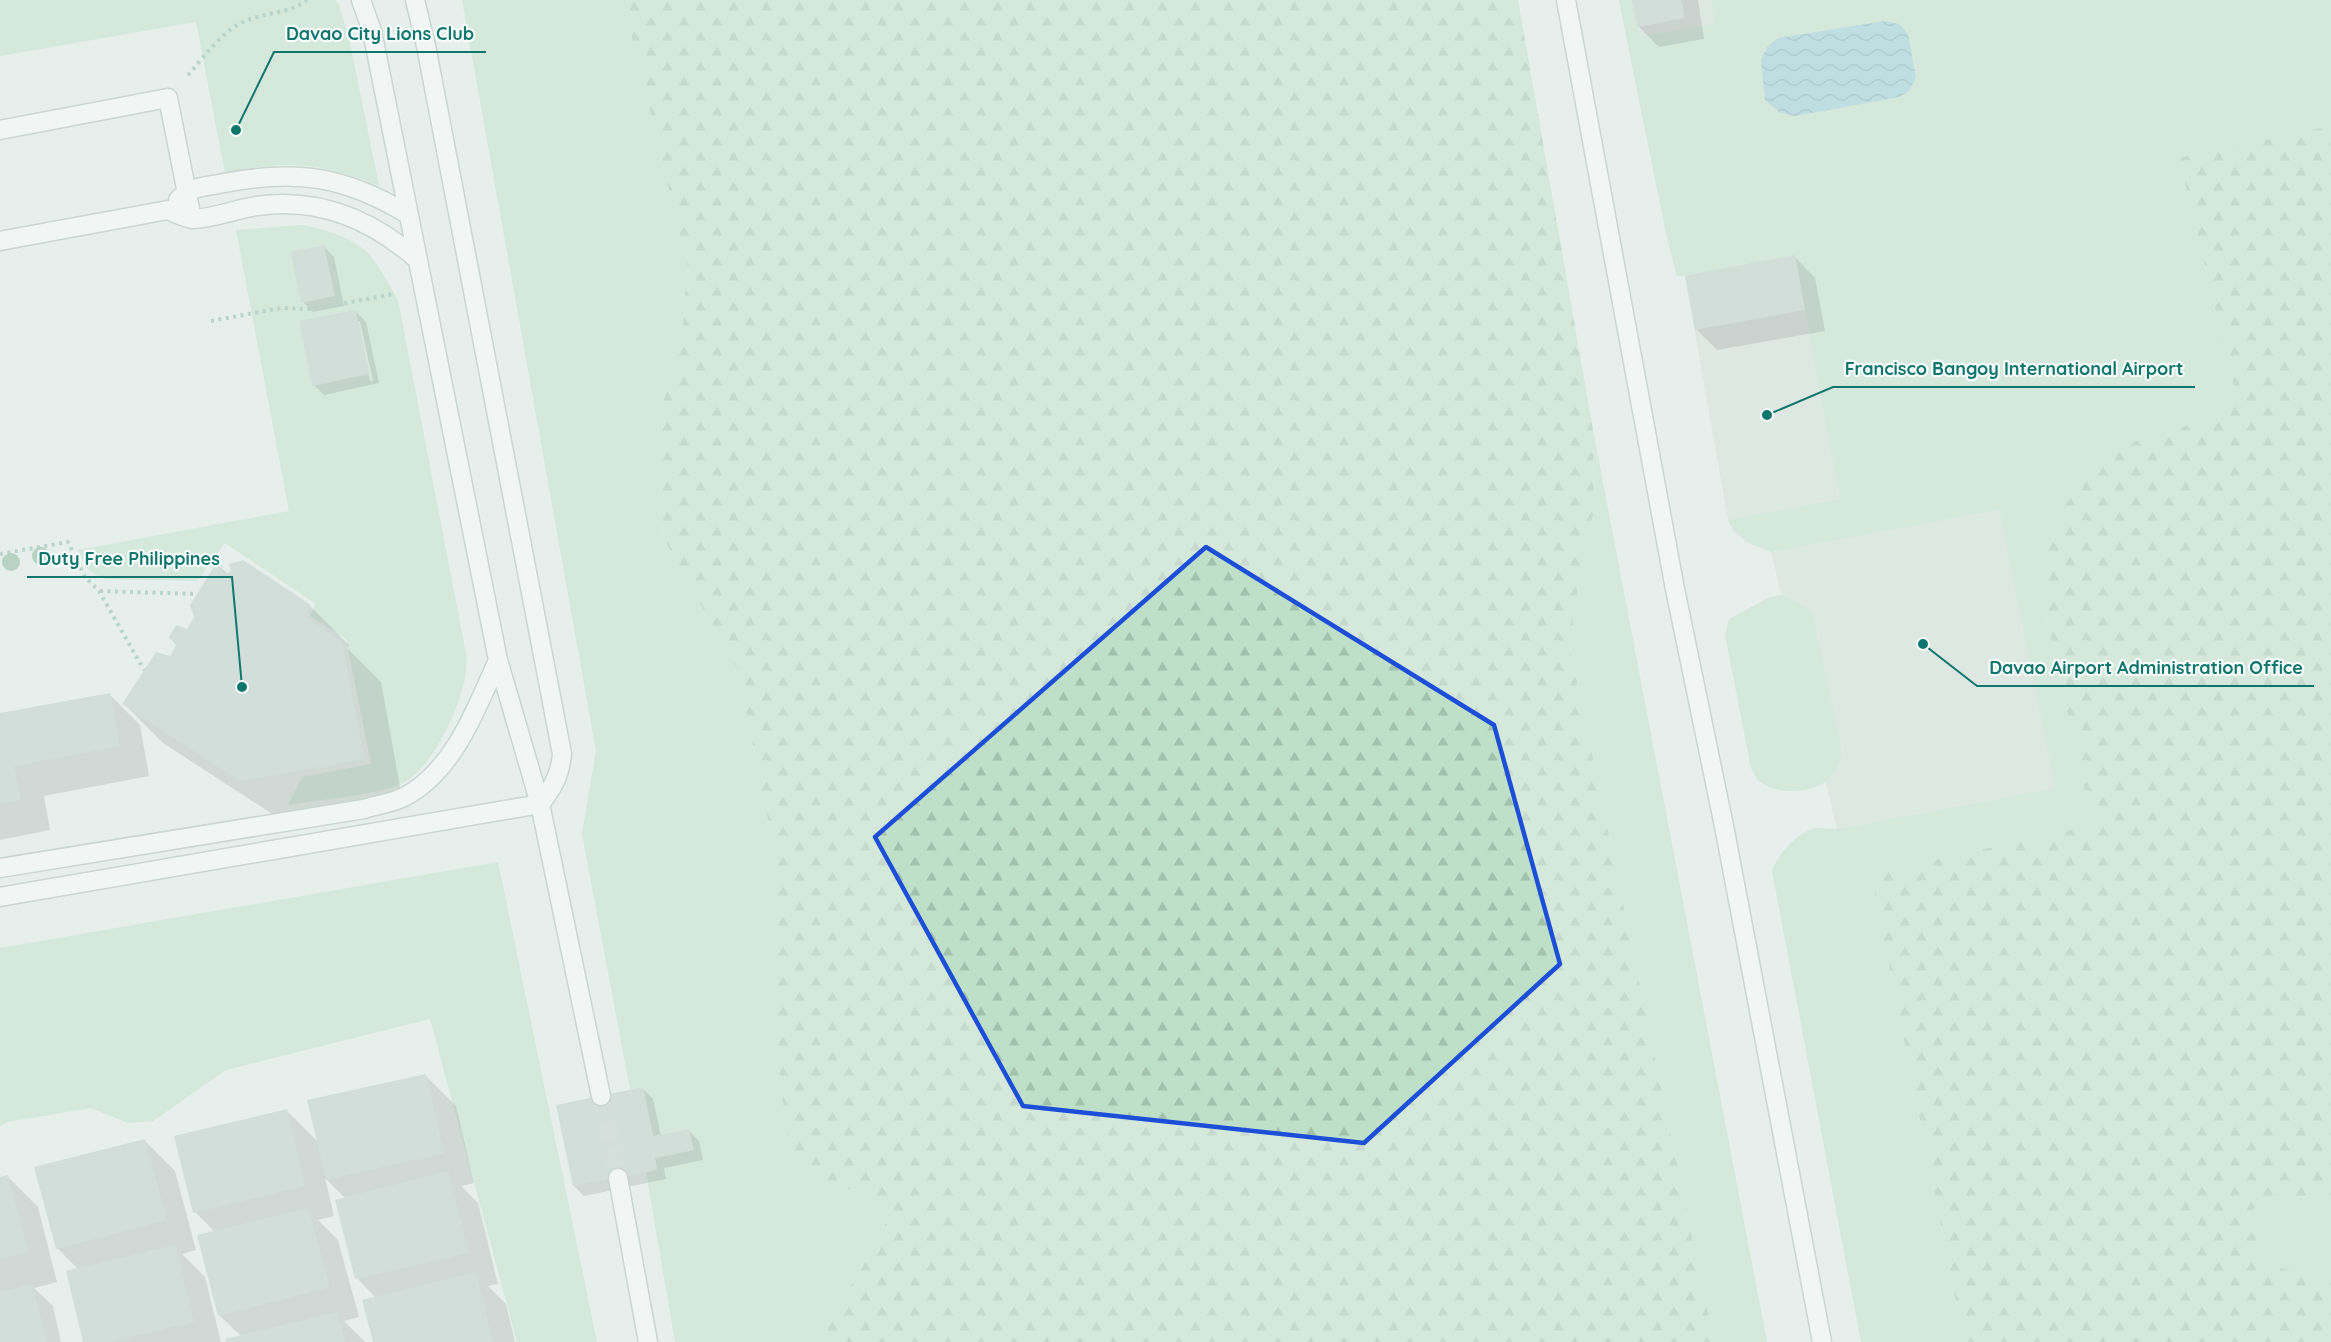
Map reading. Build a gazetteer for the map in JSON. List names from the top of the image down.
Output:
{
  "places": [
    "Davao City Lions Club",
    "Francisco Bangoy International Airport",
    "Davao Airport Administration Office",
    "Duty Free Philippines"
  ]
}
